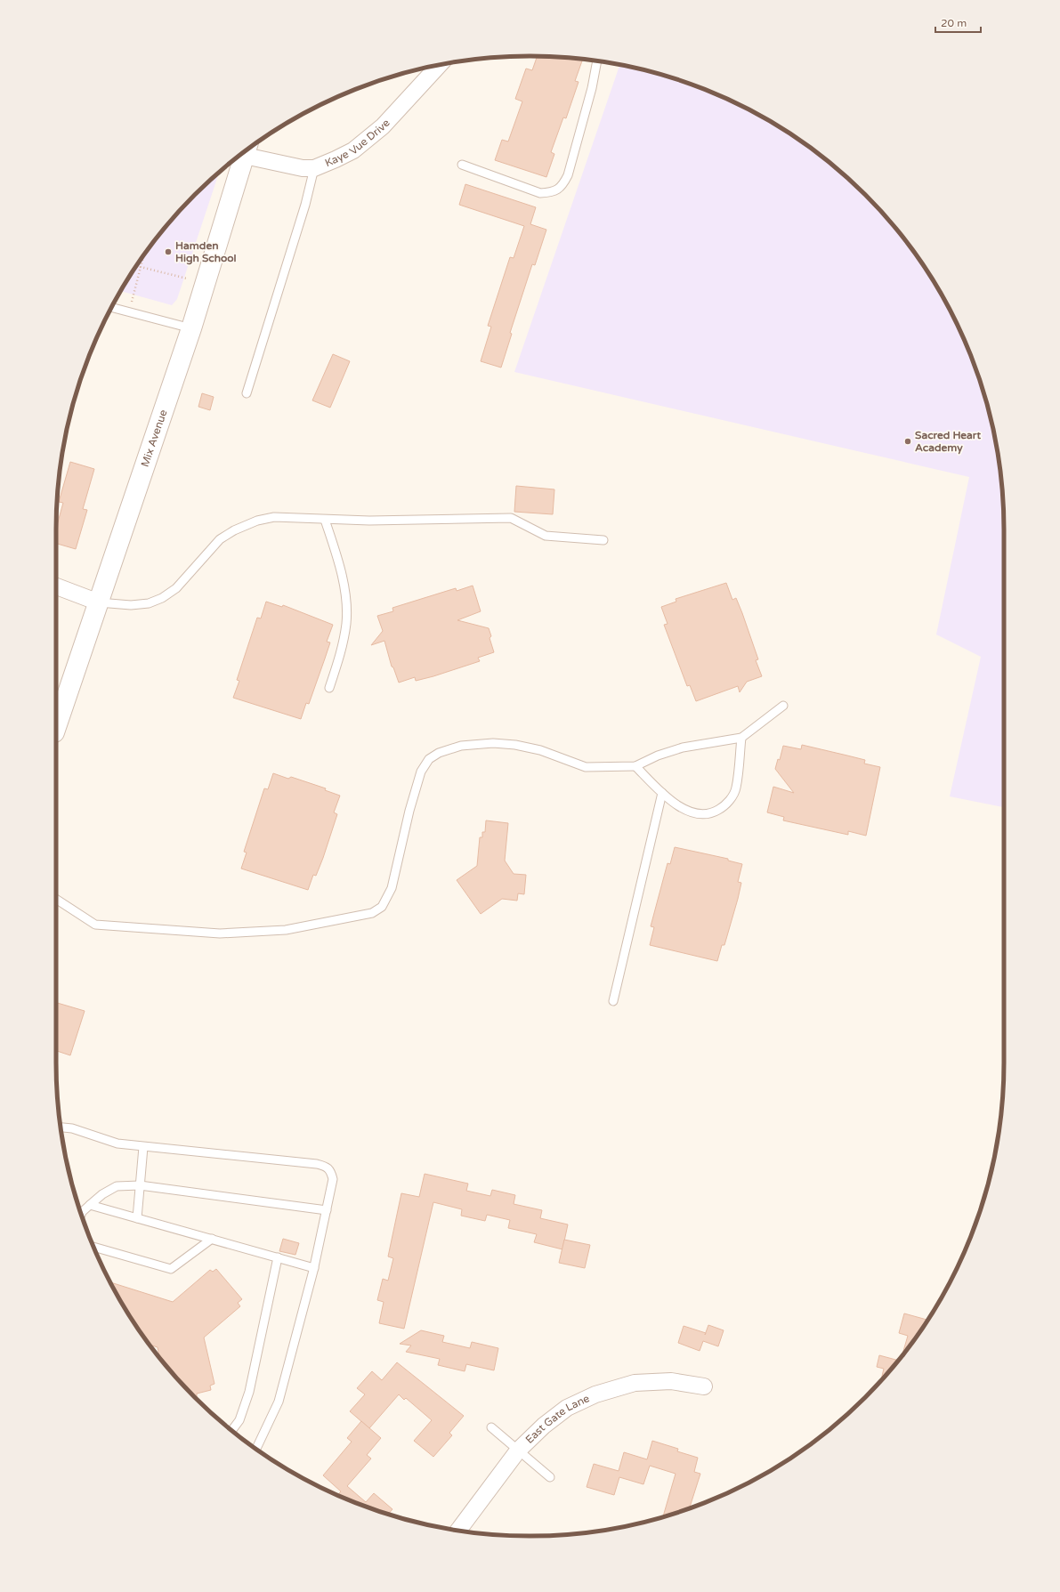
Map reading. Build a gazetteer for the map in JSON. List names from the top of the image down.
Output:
{
  "streets": {
    "street": ["Kaye Vue Drive", "Mix Avenue", "East Gate Lane"]
  },
  "places": ["Hamden High School", "Sacred Heart Academy"],
  "scale_bar": "20 m"
}
